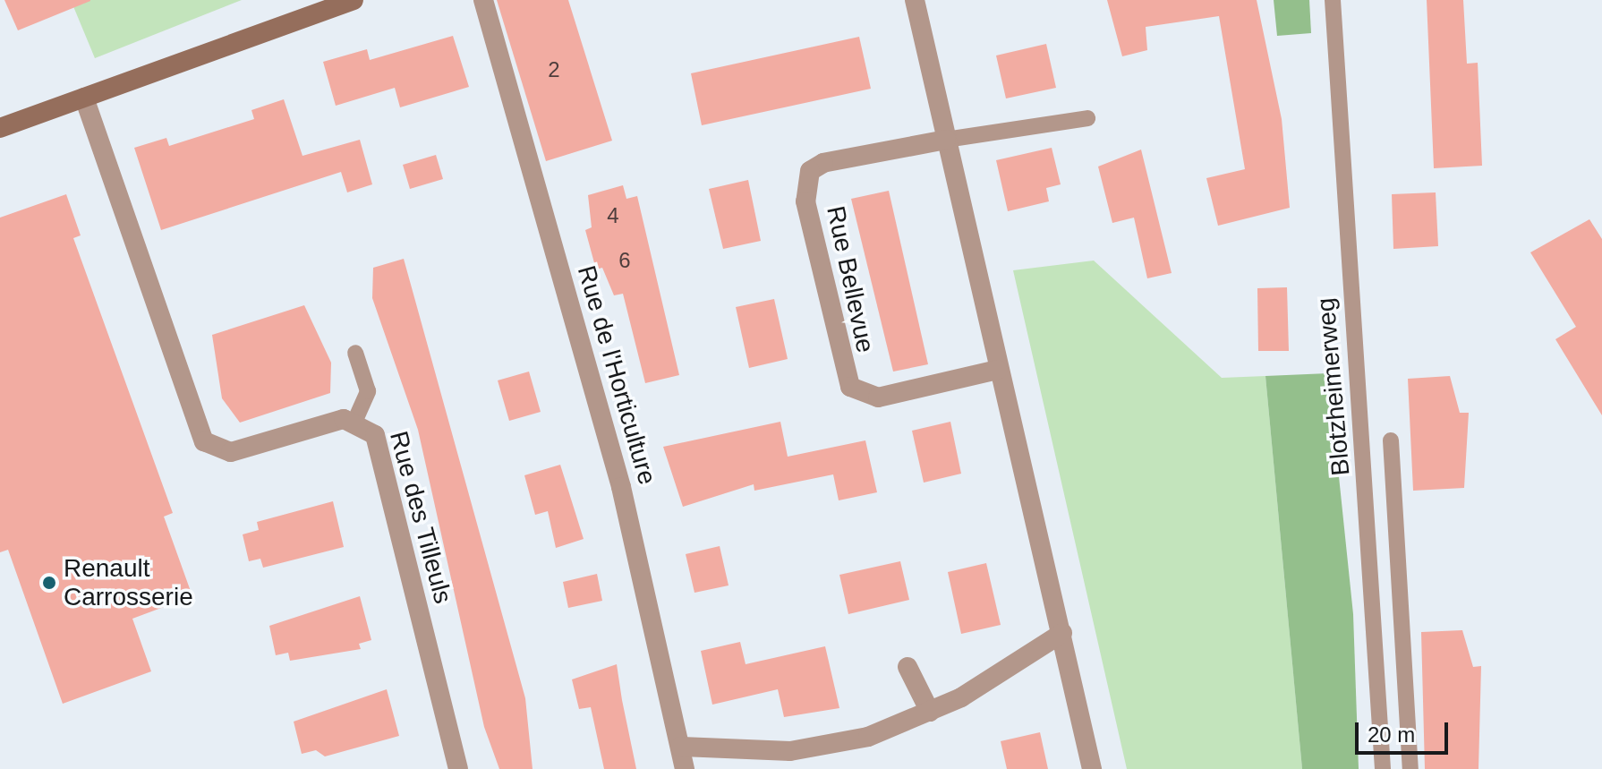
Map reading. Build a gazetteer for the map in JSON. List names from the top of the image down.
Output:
{
  "streets": {
    "street": ["Rue Bellevue", "Rue de l'Horticulture", "Rue des Tilleuls"],
    "lane": ["Blotzheimerweg"]
  },
  "places": ["Renault Carrosserie"],
  "house_numbers": ["2", "4", "6"],
  "scale_bar": "20 m"
}
